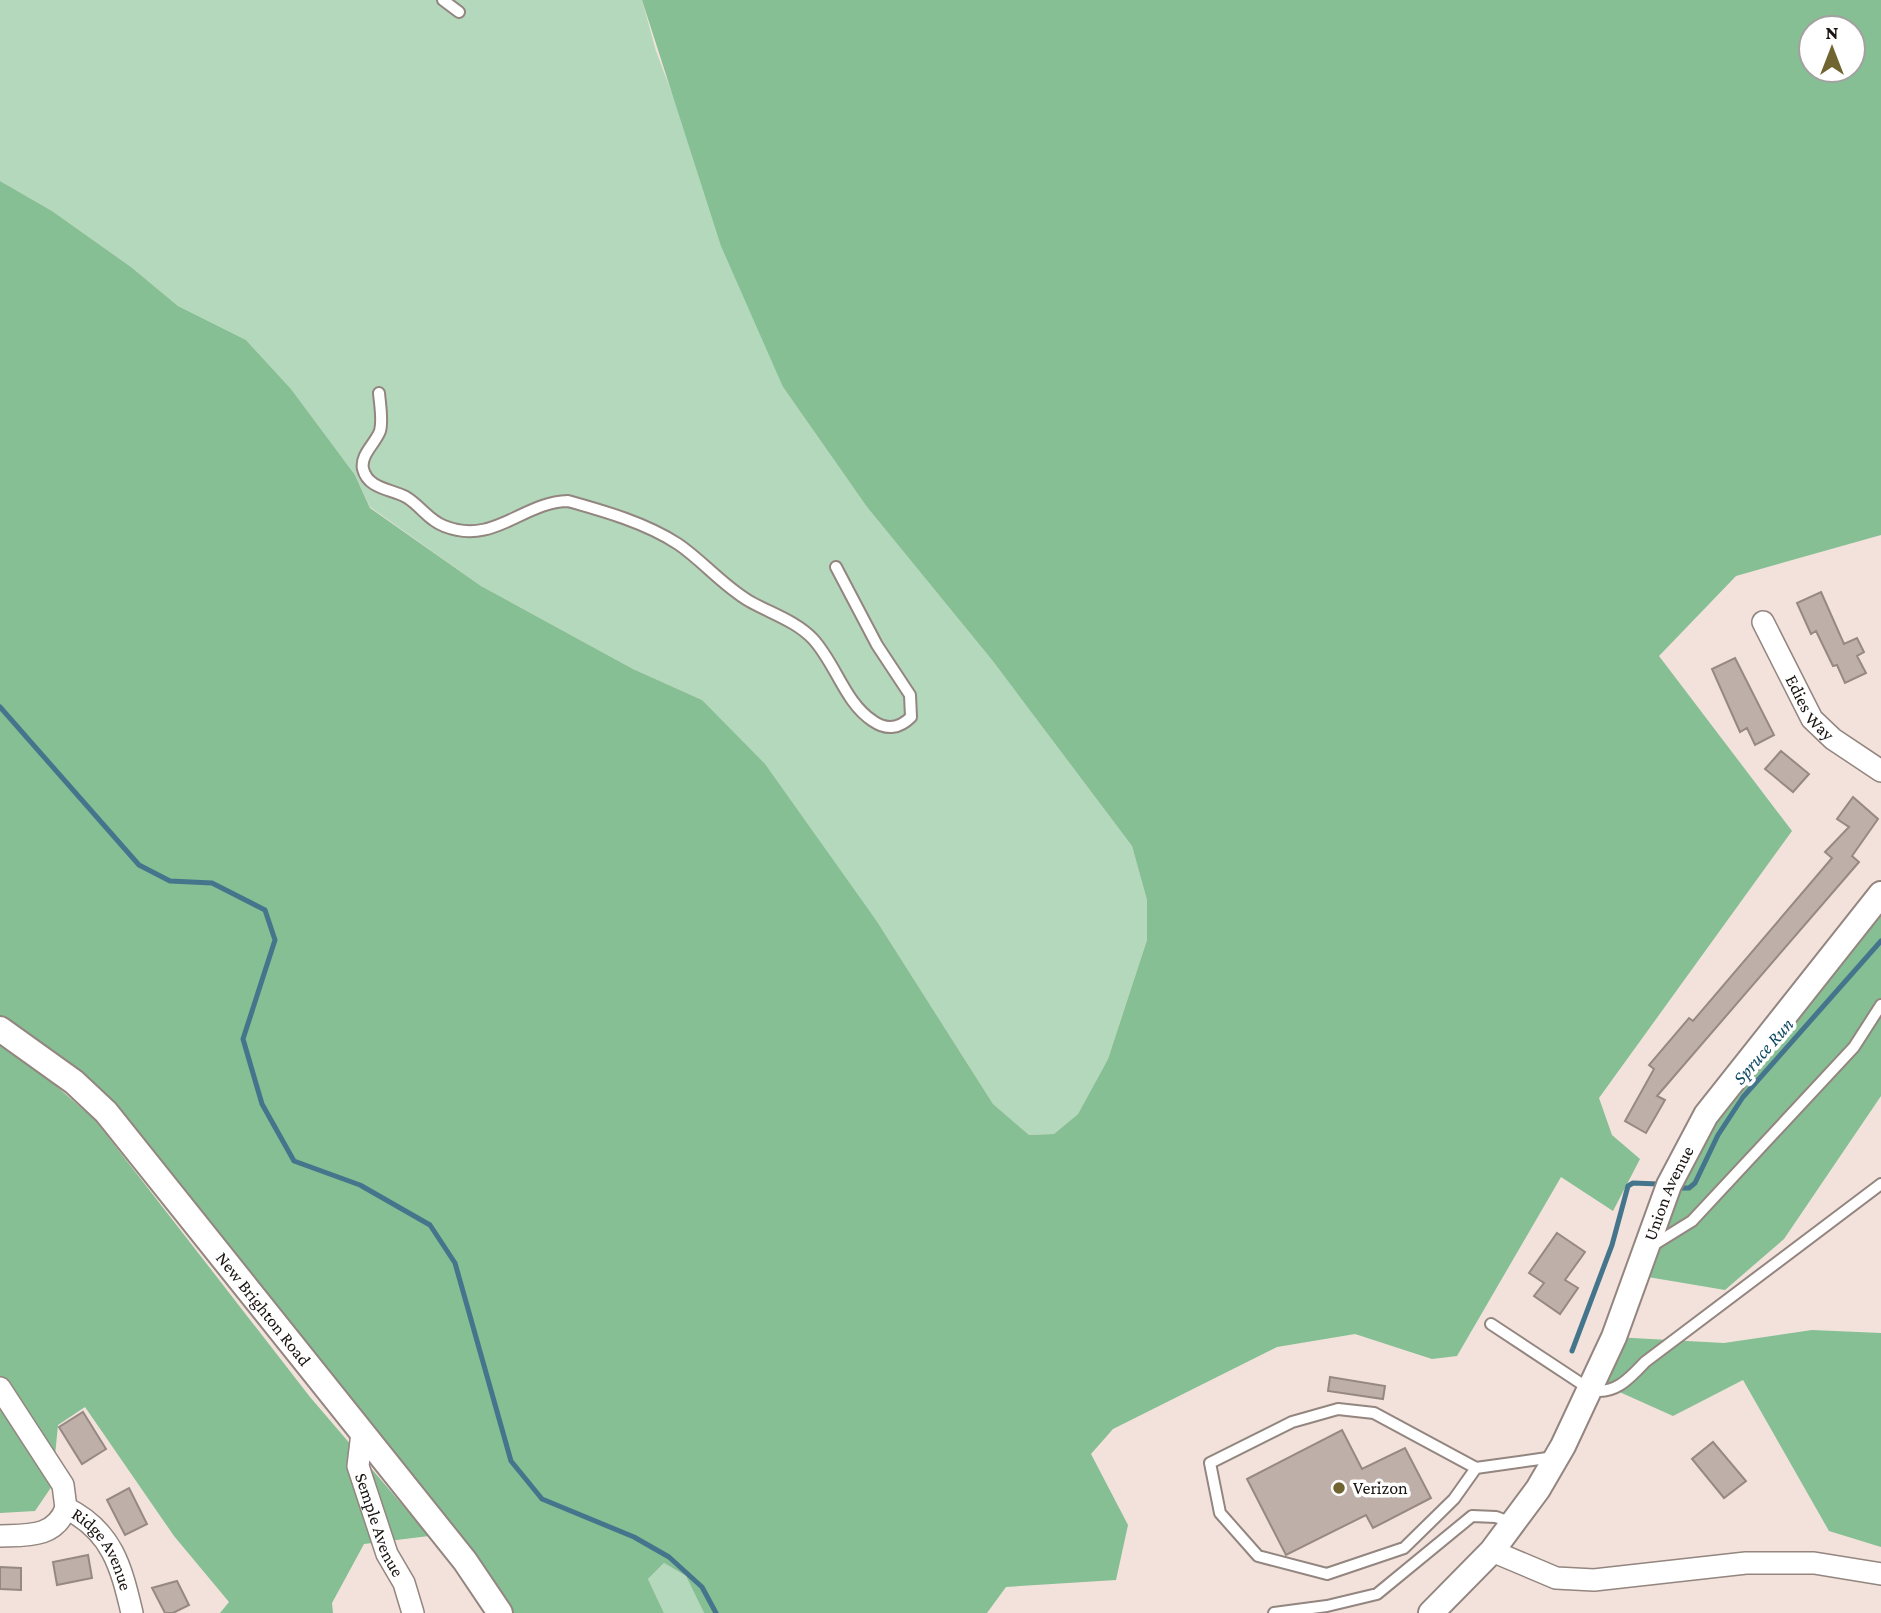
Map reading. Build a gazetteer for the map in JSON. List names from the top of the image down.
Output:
{
  "streets": {
    "street": [
      "Edies Way",
      "Union Avenue",
      "New Brighton Road",
      "Semple Avenue",
      "Ridge Avenue"
    ]
  },
  "crossings": [
    ["New Brighton Road", "Semple Avenue"]
  ],
  "water": ["Spruce Run"],
  "places": ["Verizon"],
  "north": "top"
}
